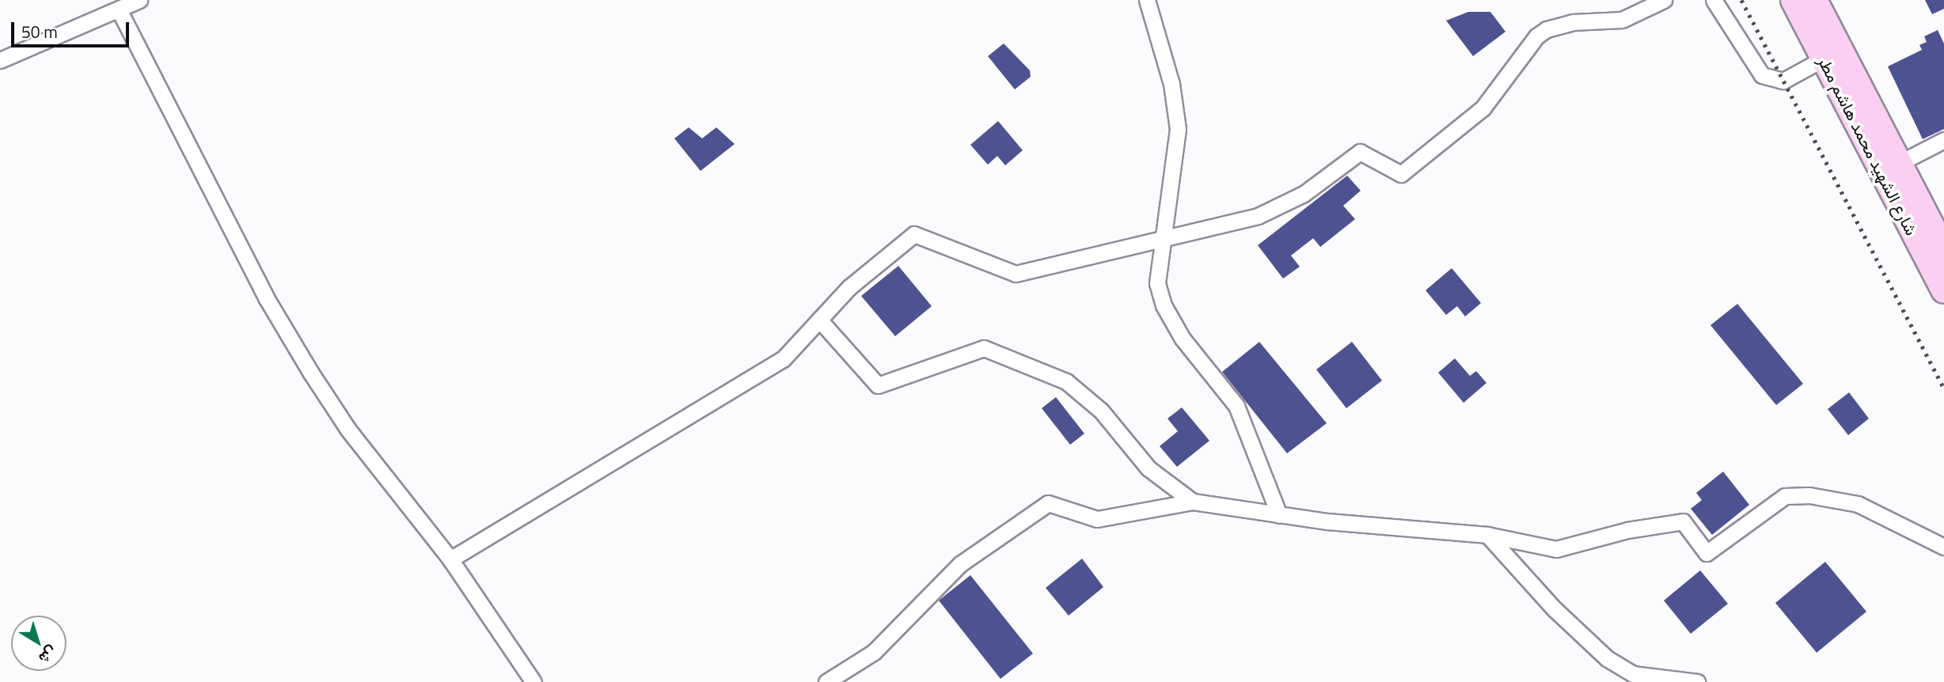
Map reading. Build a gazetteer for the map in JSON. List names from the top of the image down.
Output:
{
  "streets": {
    "main road": ["شارع الشهيد محمد هاشم مطر"]
  },
  "scale_bar": "50 m",
  "north": "bottom right"
}
